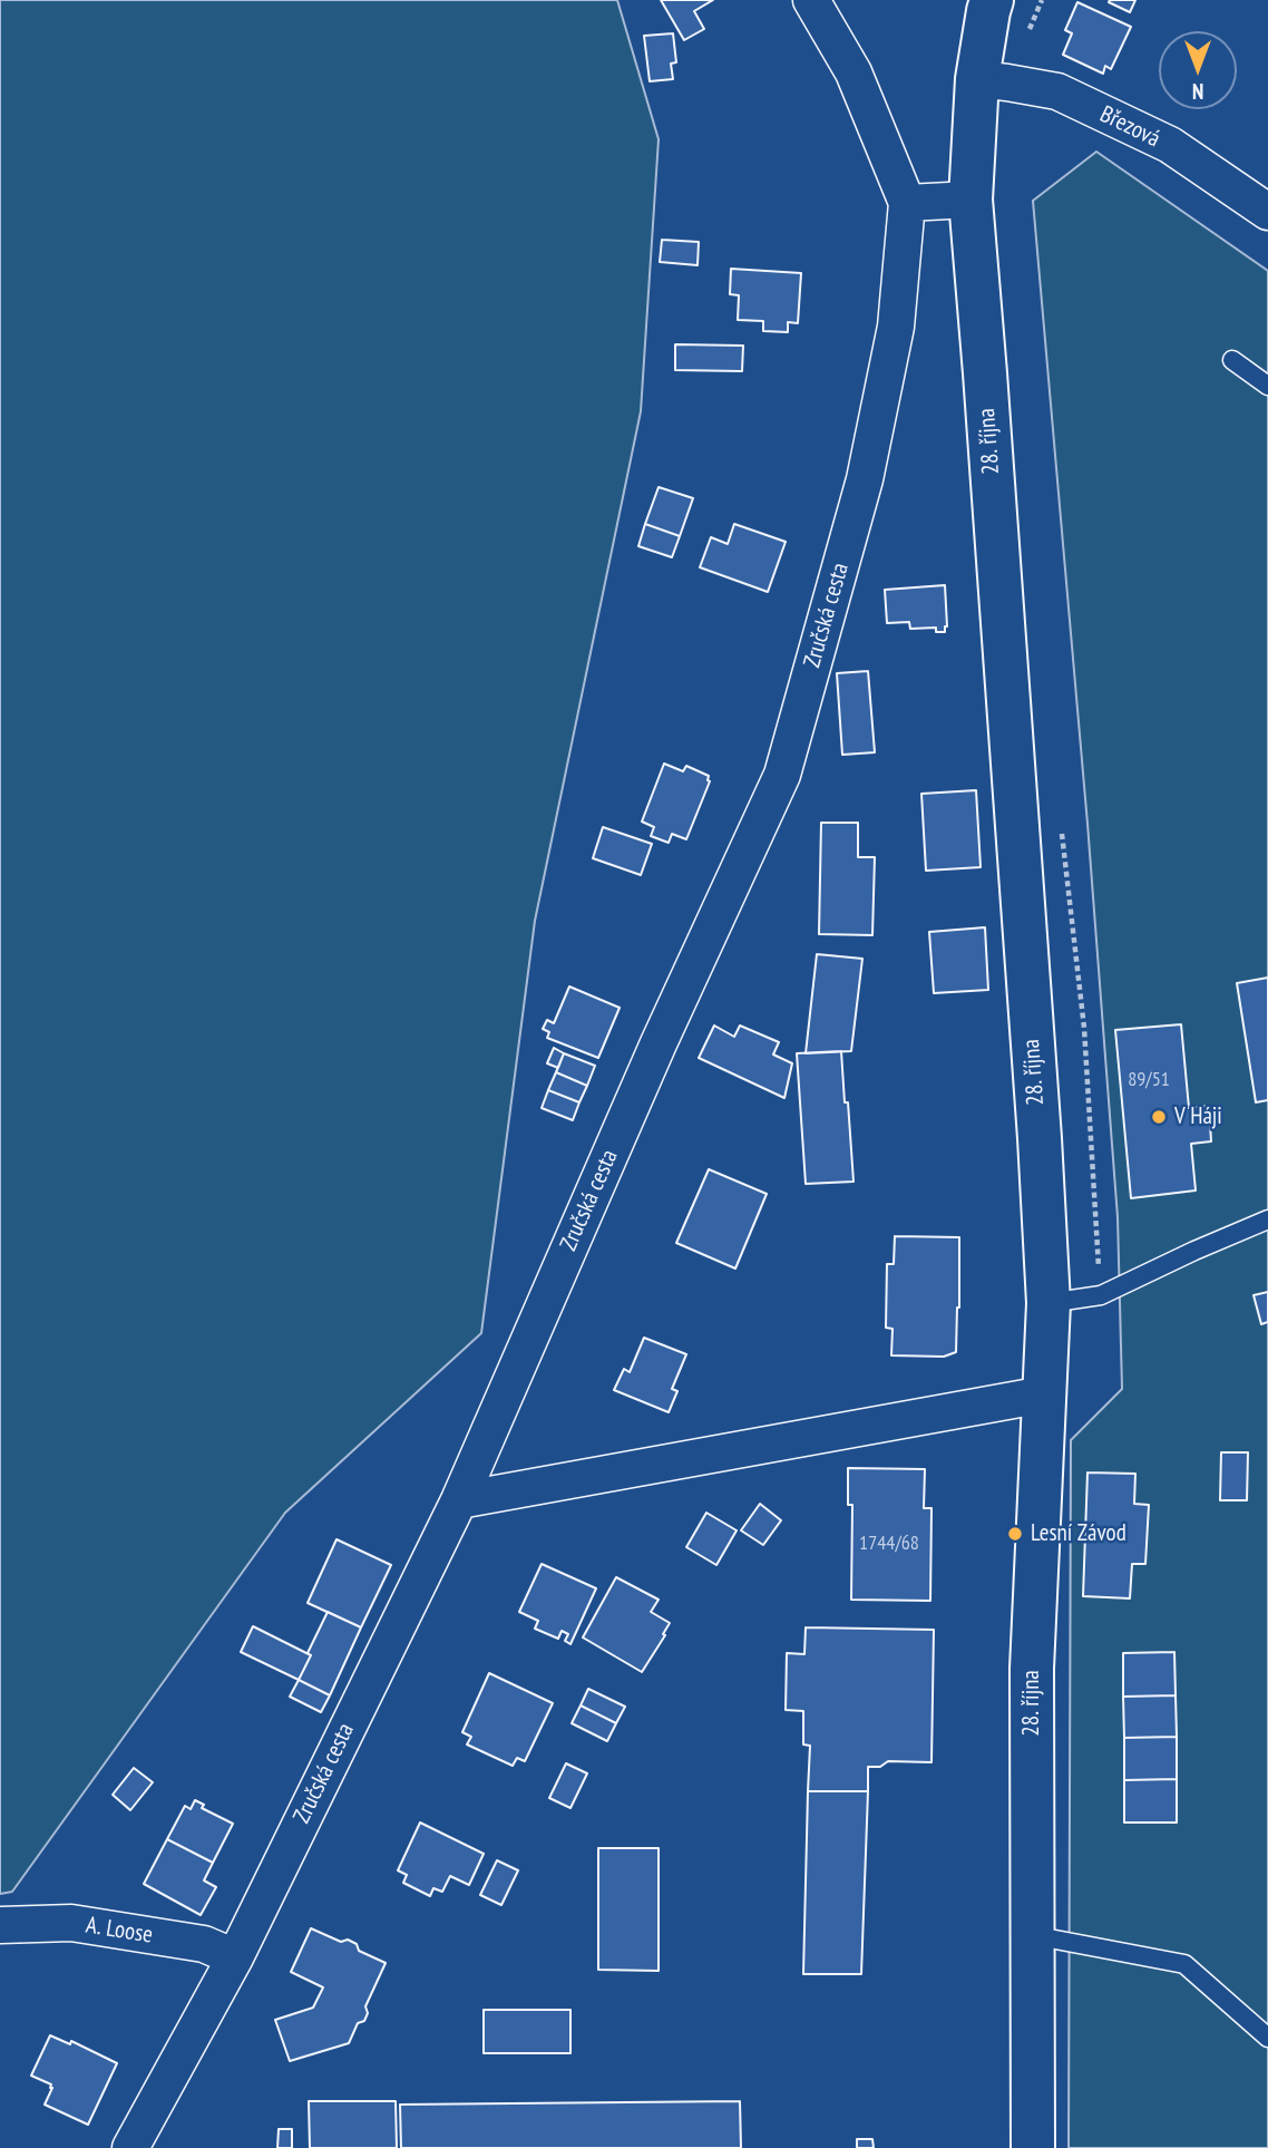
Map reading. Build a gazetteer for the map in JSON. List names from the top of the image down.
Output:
{
  "streets": {
    "main road": ["28. října"],
    "street": ["Březová", "Zručská cesta", "A. Loose"]
  },
  "crossings": [
    ["Březová", "28. října"],
    ["Zručská cesta", "A. Loose"]
  ],
  "places": ["V Háji", "Lesní Závod"],
  "house_numbers": ["89/51", "1744/68"],
  "north": "bottom"
}
